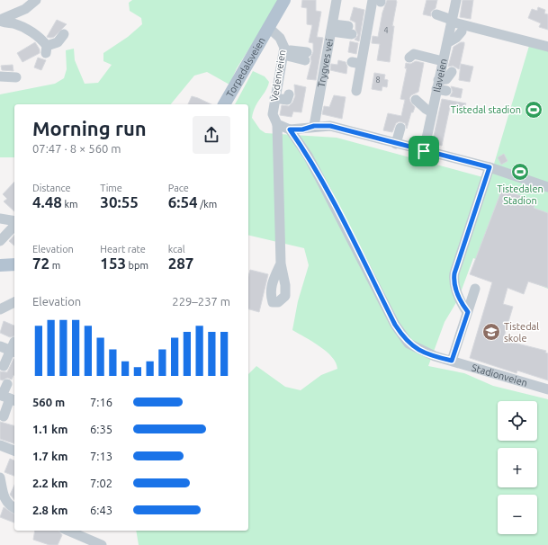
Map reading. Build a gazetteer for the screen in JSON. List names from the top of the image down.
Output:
{
  "streets": {
    "main road": ["Torpedalsveien"],
    "street": [
      "Trygves vei",
      "Vedenveien",
      "Ilaveien",
      "Stadionveien"
    ]
  },
  "crossings": [
    ["Torpedalsveien", "Vedenveien"]
  ],
  "places": {
    "sports": ["Tistedal stadion", "Tistedalen Stadion"],
    "school or university": ["Tistedal skole"]
  },
  "house_numbers": ["4", "8"],
  "page": {
    "heading": ["Morning run", "07:47 · 8 × 560 m"],
    "stats": [
      ["Distance", "4.48 km"],
      ["Time", "30:55"],
      ["Pace", "6:54 /km"],
      ["Elevation", "72 m"],
      ["Heart rate", "153 bpm"],
      ["kcal", "287"]
    ],
    "chart": ["Elevation", "229–237 m"],
    "list": [
      {
        "name": "560 m",
        "note": "7:16"
      },
      {
        "name": "1.1 km",
        "note": "6:35"
      },
      {
        "name": "1.7 km",
        "note": "7:13"
      },
      {
        "name": "2.2 km",
        "note": "7:02"
      },
      {
        "name": "2.8 km",
        "note": "6:43"
      }
    ],
    "map_buttons": ["+", "−"]
  }
}
